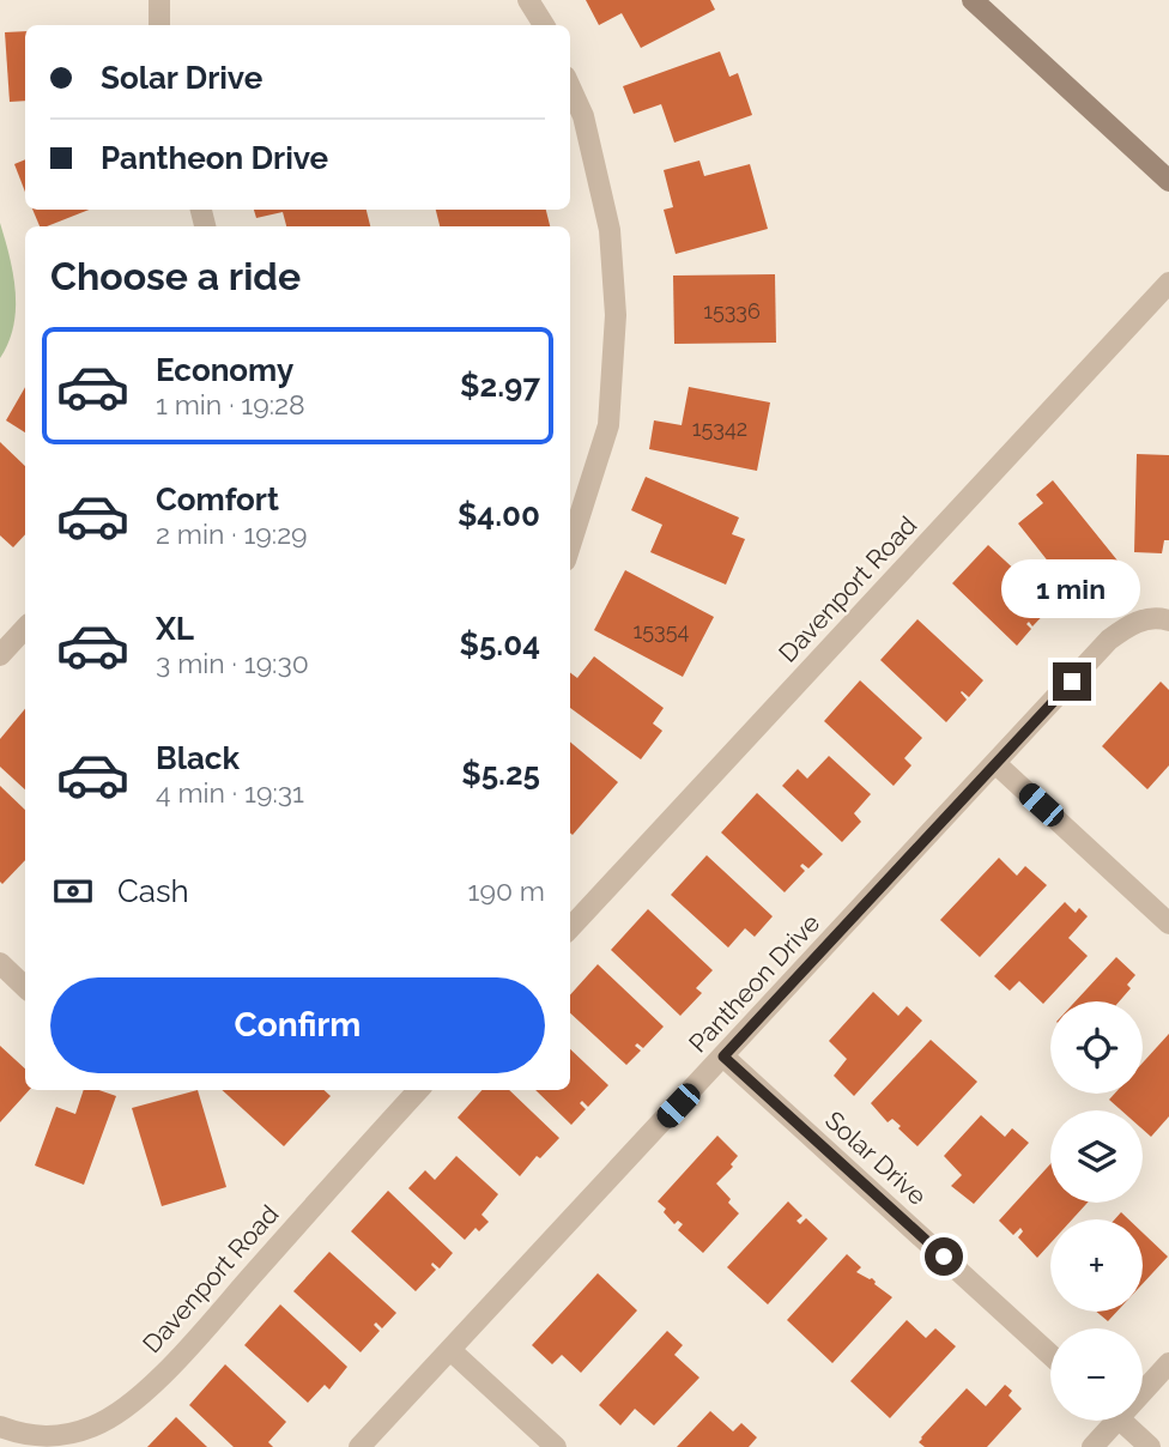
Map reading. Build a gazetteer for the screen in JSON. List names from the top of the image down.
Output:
{
  "streets": {
    "street": ["Davenport Road", "Pantheon Drive", "Solar Drive"]
  },
  "crossings": [
    ["Pantheon Drive", "Solar Drive"]
  ],
  "house_numbers": ["15336", "15342", "15354"],
  "page": {
    "banner": ["Solar Drive", "Pantheon Drive"],
    "heading": "Choose a ride",
    "list": [
      {
        "name": "Economy",
        "note": "1 min · 19:28",
        "value": "$2.97"
      },
      {
        "name": "Comfort",
        "note": "2 min · 19:29",
        "value": "$4.00"
      },
      {
        "name": "XL",
        "note": "3 min · 19:30",
        "value": "$5.04"
      },
      {
        "name": "Black",
        "note": "4 min · 19:31",
        "value": "$5.25"
      }
    ],
    "bubble": "1 min",
    "pay": ["Cash", "190 m"],
    "buttons": "Confirm",
    "map_buttons": ["+", "−"]
  }
}
